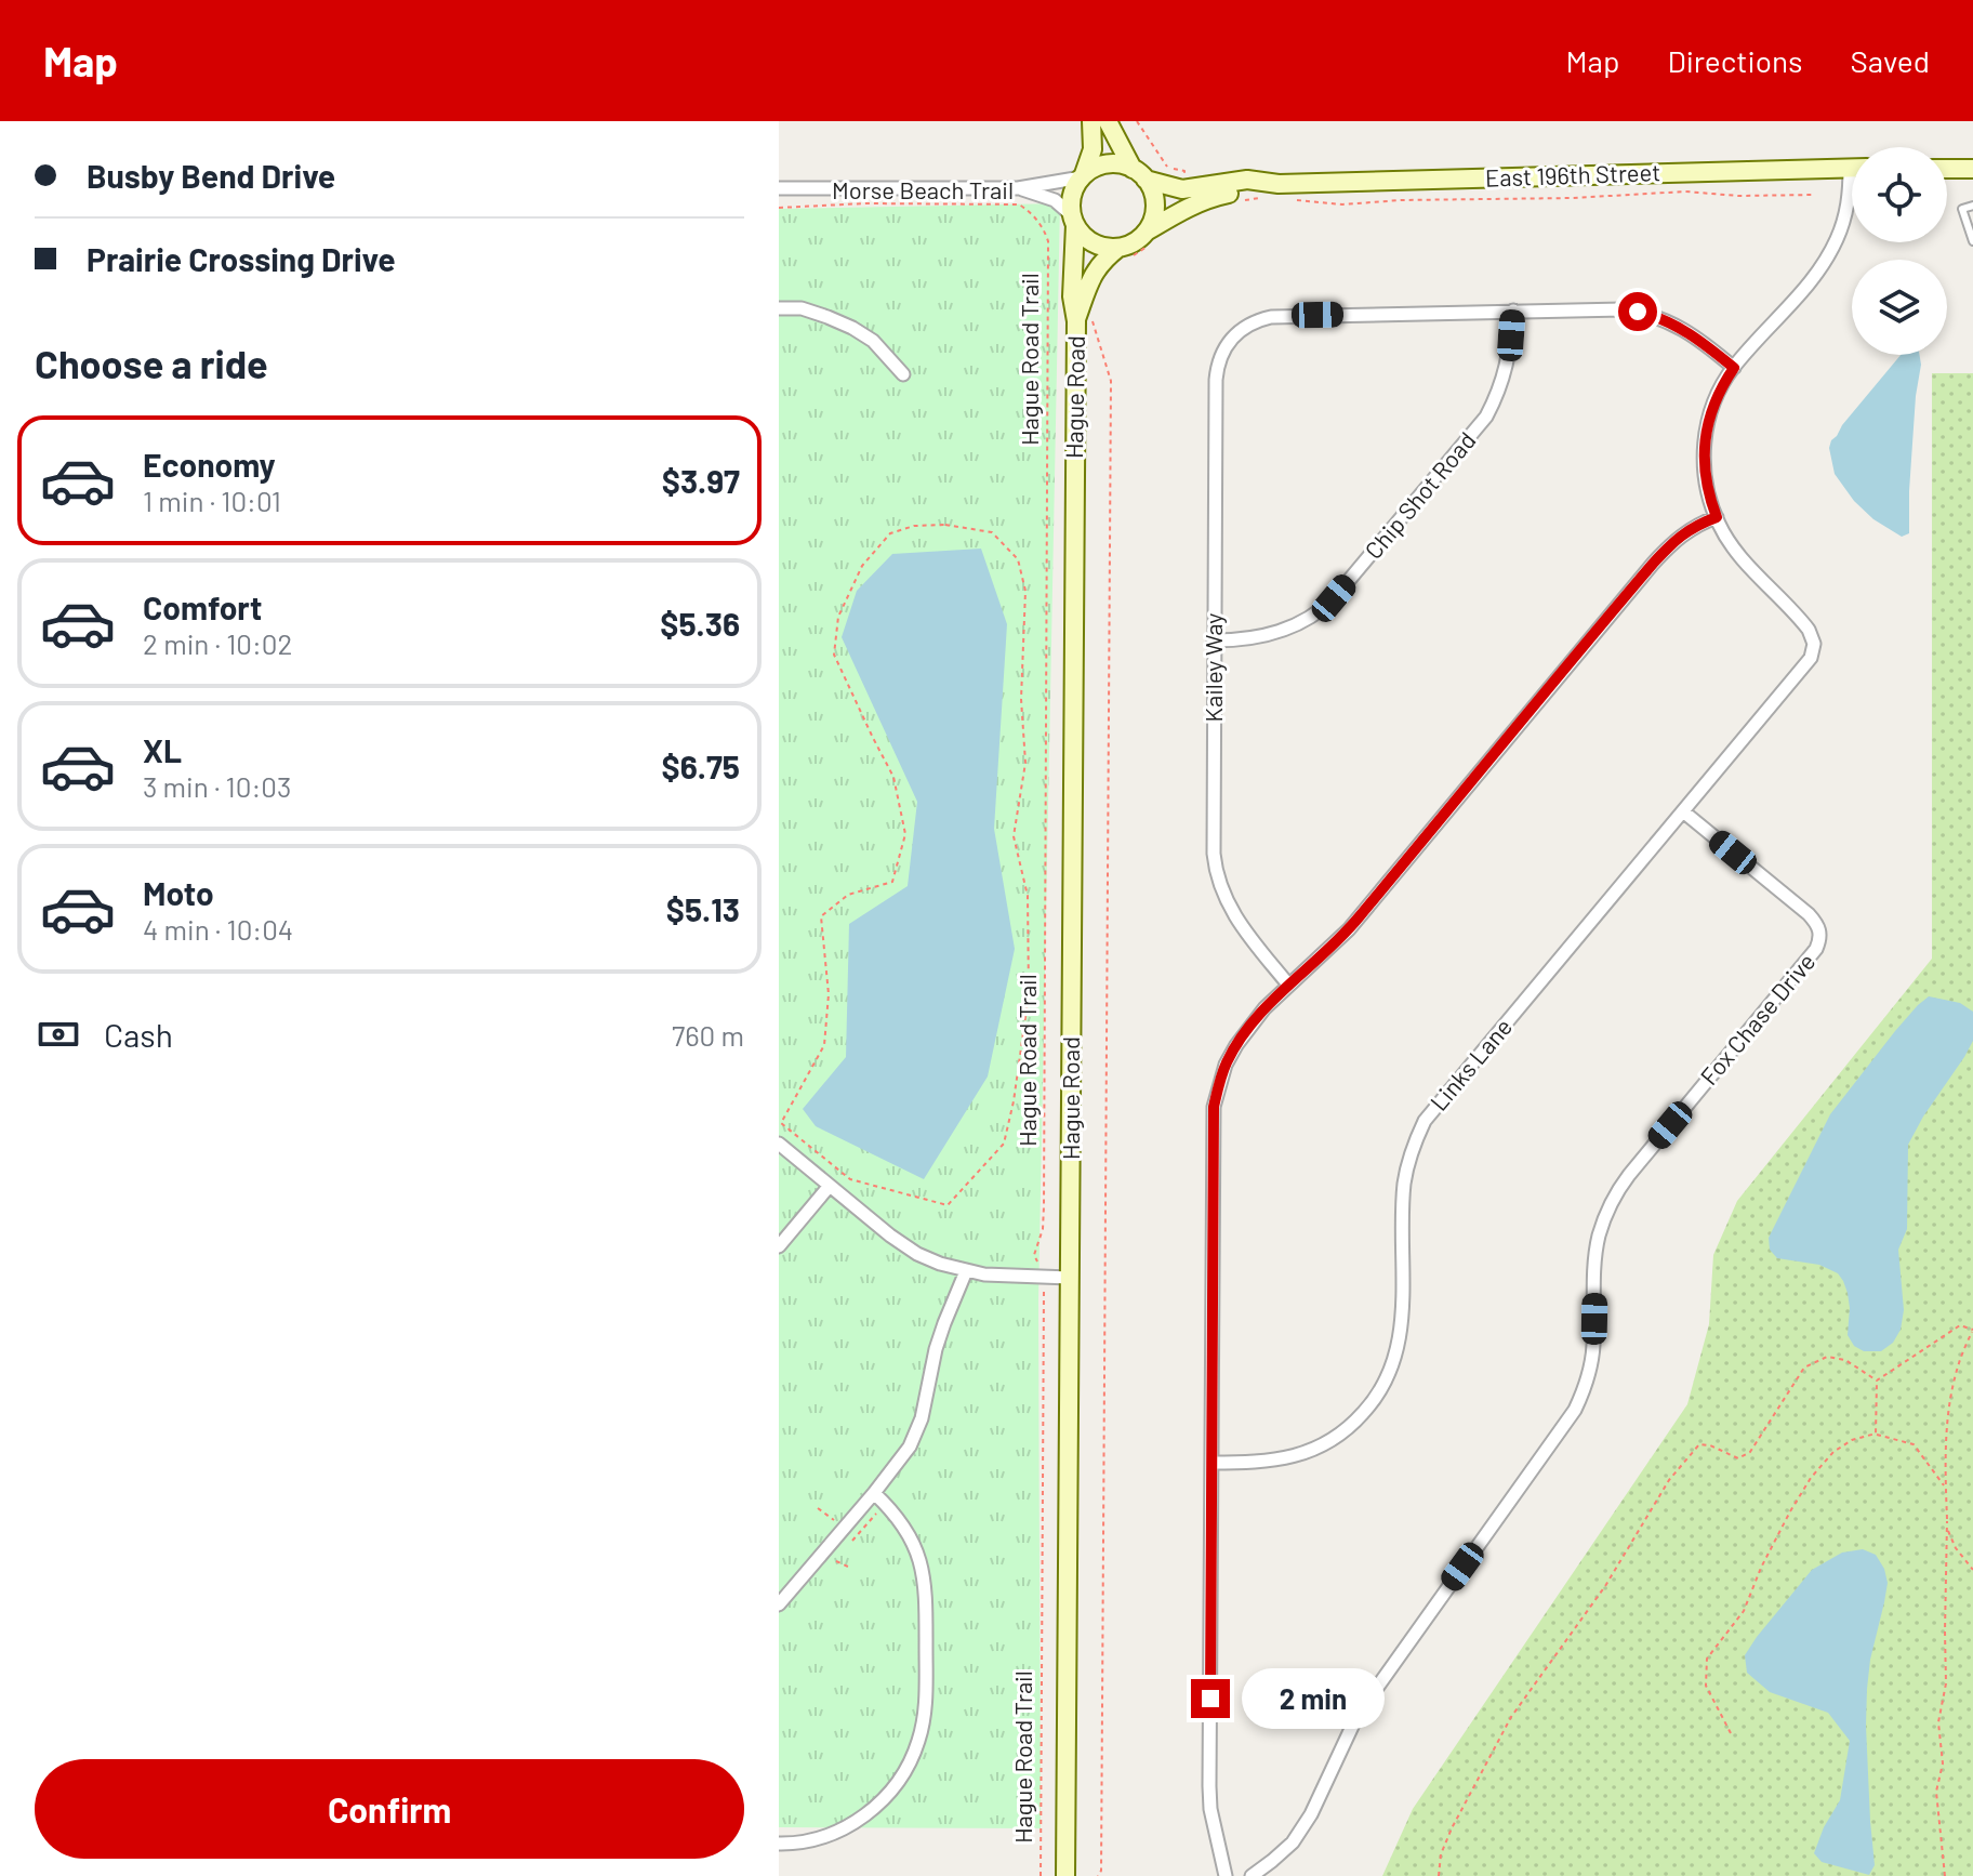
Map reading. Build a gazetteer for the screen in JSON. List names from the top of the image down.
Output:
{
  "streets": {
    "main road": ["East 196th Street", "Hague Road"],
    "street": [
      "Chip Shot Road",
      "Kailey Way",
      "Fox Chase Drive",
      "Links Lane"
    ],
    "path": ["Morse Beach Trail", "Hague Road Trail"]
  },
  "crossings": [
    ["East 196th Street", "Hague Road"],
    ["Morse Beach Trail", "Hague Road Trail"],
    ["Chip Shot Road", "Kailey Way"],
    ["Fox Chase Drive", "Links Lane"]
  ],
  "page": {
    "header": "Map",
    "nav": ["Map", "Directions", "Saved"],
    "banner": ["Busby Bend Drive", "Prairie Crossing Drive"],
    "heading": "Choose a ride",
    "list": [
      {
        "name": "Economy",
        "note": "1 min · 10:01",
        "value": "$3.97"
      },
      {
        "name": "Comfort",
        "note": "2 min · 10:02",
        "value": "$5.36"
      },
      {
        "name": "XL",
        "note": "3 min · 10:03",
        "value": "$6.75"
      },
      {
        "name": "Moto",
        "note": "4 min · 10:04",
        "value": "$5.13"
      }
    ],
    "pay": ["Cash", "760 m"],
    "bubble": "2 min",
    "buttons": "Confirm"
  }
}
